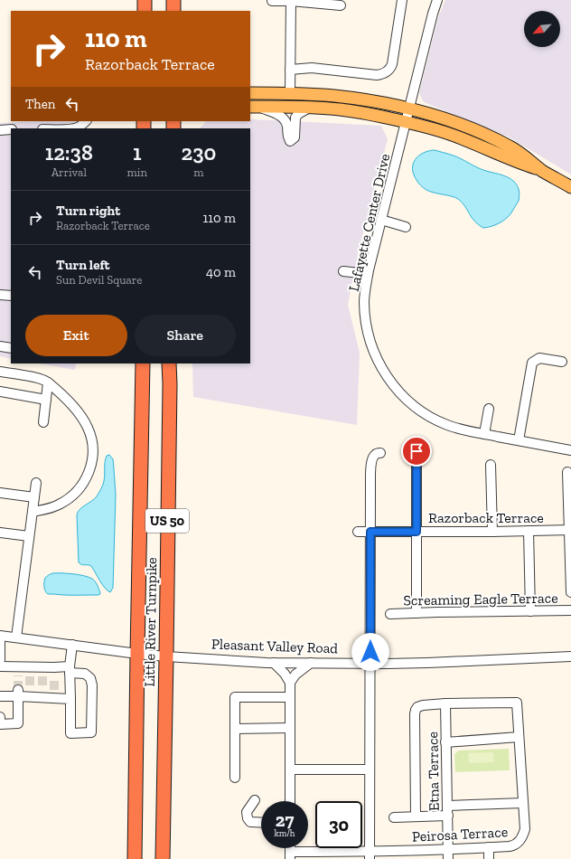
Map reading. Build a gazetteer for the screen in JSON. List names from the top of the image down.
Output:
{
  "streets": {
    "highway": ["US 50", "Little River Turnpike"],
    "street": [
      "Lafayette Center Drive",
      "Razorback Terrace",
      "Screaming Eagle Terrace",
      "Pleasant Valley Road",
      "Etna Terrace",
      "Peirosa Terrace"
    ]
  },
  "crossings": [
    ["Little River Turnpike", "Pleasant Valley Road"],
    ["Etna Terrace", "Peirosa Terrace"]
  ],
  "north": "bottom left",
  "page": {
    "turn": ["110 m", "Razorback Terrace"],
    "then": "Then",
    "eta": [
      "12:38",
      "Arrival",
      "1",
      "min",
      "230",
      "m"
    ],
    "list": [
      {
        "name": "Turn right",
        "note": "Razorback Terrace",
        "value": "110 m"
      },
      {
        "name": "Turn left",
        "note": "Sun Devil Square",
        "value": "40 m"
      }
    ],
    "buttons": ["Exit", "Share"],
    "speed": "27 km/h",
    "limit": "30"
  }
}
